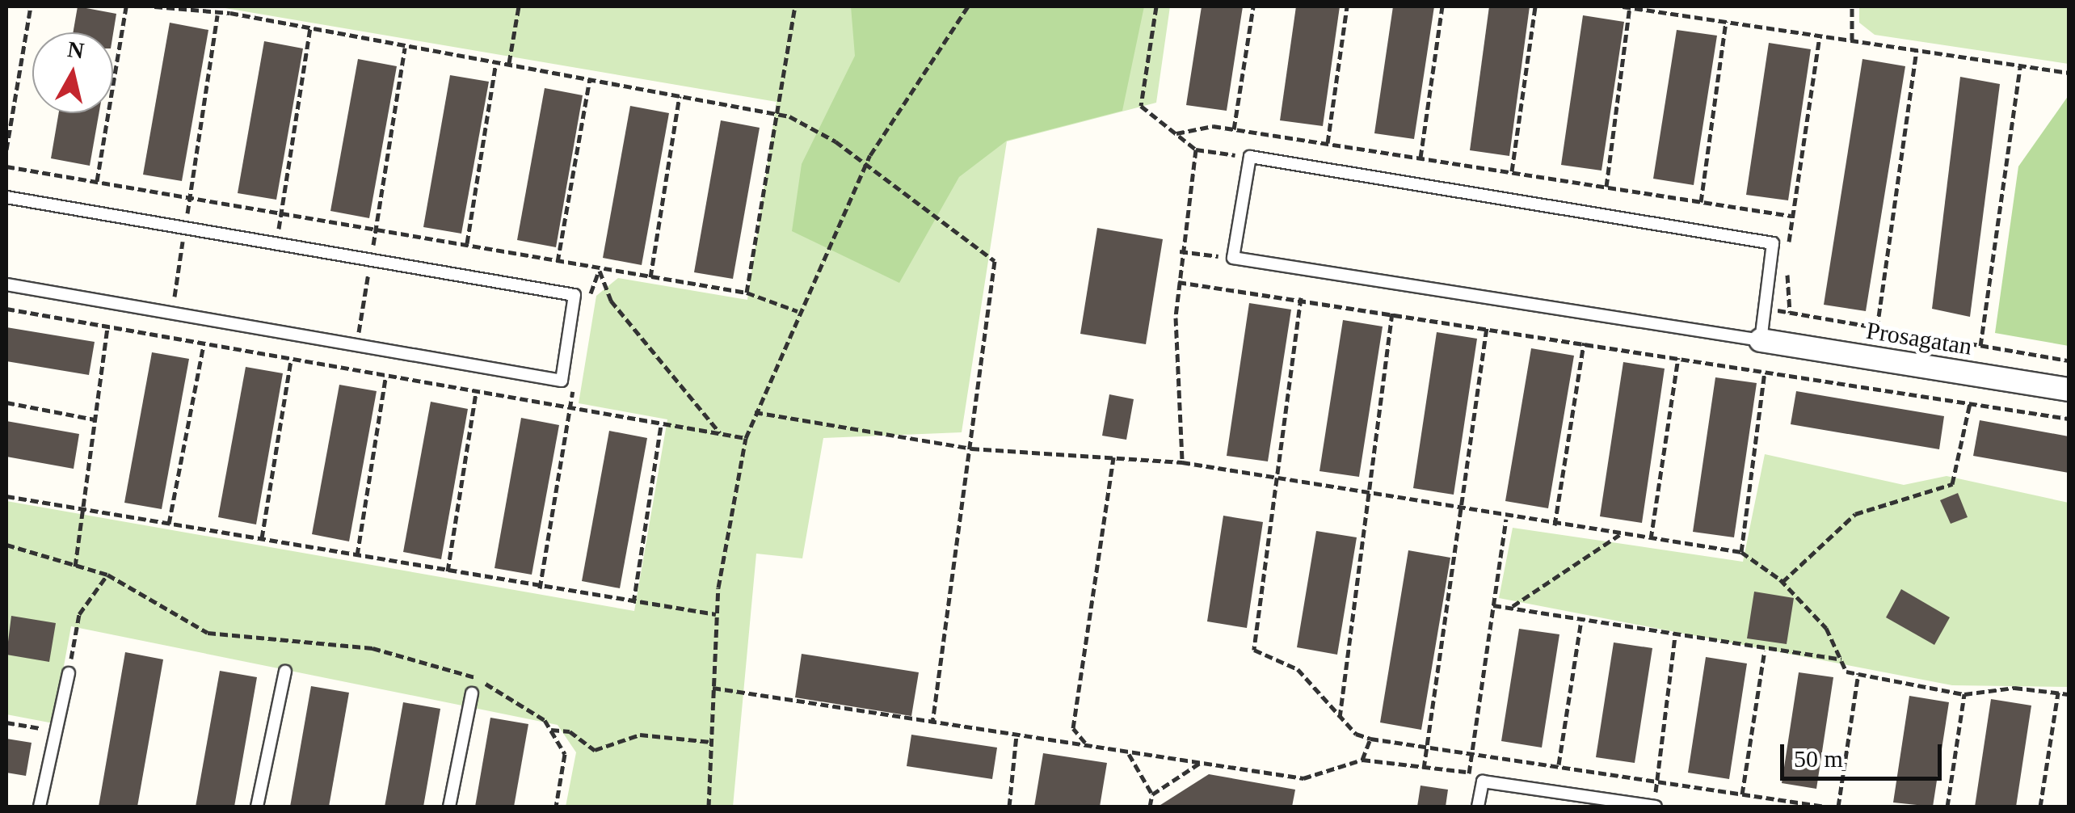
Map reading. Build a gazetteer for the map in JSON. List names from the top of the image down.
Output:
{
  "streets": {
    "street": ["Prosagatan"]
  },
  "scale_bar": "50 m",
  "north": "top"
}
